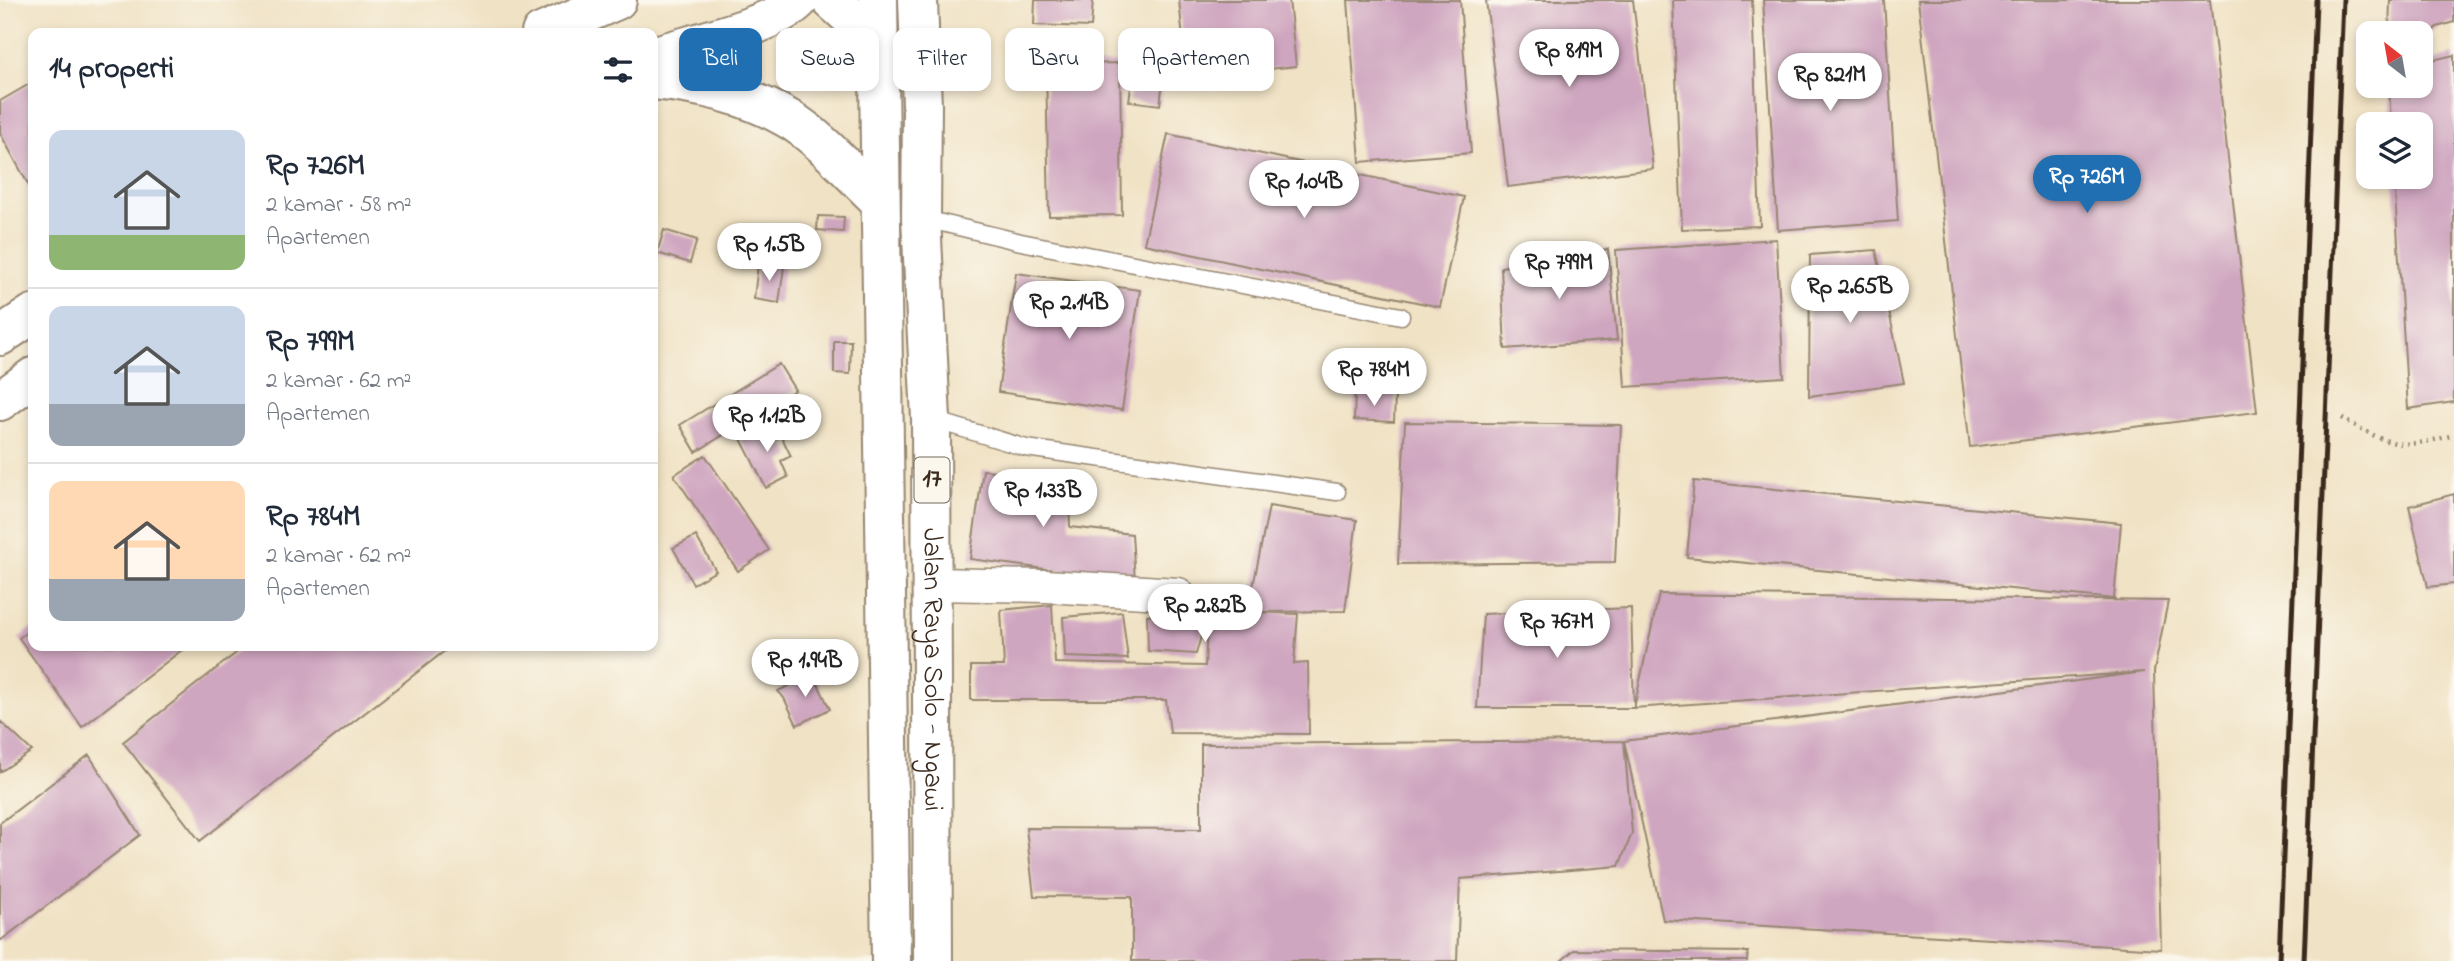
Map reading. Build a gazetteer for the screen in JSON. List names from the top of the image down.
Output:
{
  "streets": {
    "highway": ["17", "Jalan Raya Solo - Ngawi"]
  },
  "north": "top left",
  "page": {
    "chip": [
      "Beli",
      "Sewa",
      "Filter",
      "Baru",
      "Apartemen"
    ],
    "heading": "14 properti",
    "price": [
      "Rp 819M",
      "Rp 821M",
      "Rp 726M",
      "Rp 1.04B",
      "Rp 1.5B",
      "Rp 799M",
      "Rp 2.65B",
      "Rp 2.14B",
      "Rp 784M",
      "Rp 1.12B",
      "Rp 1.33B",
      "Rp 2.82B",
      "Rp 767M",
      "Rp 1.94B"
    ],
    "list": [
      {
        "name": "Rp 726M",
        "note": "2 kamar · 58 m² · Apartemen"
      },
      {
        "name": "Rp 799M",
        "note": "2 kamar · 62 m² · Apartemen"
      },
      {
        "name": "Rp 784M",
        "note": "2 kamar · 62 m² · Apartemen"
      }
    ]
  }
}
